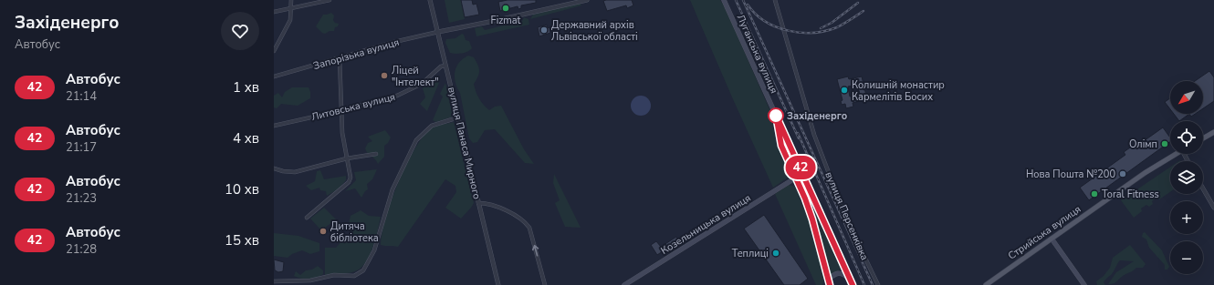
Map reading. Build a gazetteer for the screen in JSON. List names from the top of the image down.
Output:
{
  "streets": {
    "main road": ["Луганська вулиця", "Козельницька вулиця", "Стрийська вулиця"],
    "street": [
      "Запорізька вулиця",
      "Литовська вулиця",
      "вулиця Панаса Мирного",
      "вулиця Персенківка"
    ]
  },
  "crossings": [
    ["Запорізька вулиця", "вулиця Панаса Мирного"],
    ["Луганська вулиця", "Козельницька вулиця"],
    ["Литовська вулиця", "вулиця Панаса Мирного"]
  ],
  "places": [
    "Fizmat",
    "Державний архів Львівської області",
    "Ліцей \"Інтелект\"",
    "Колишній монастир Кармелітів Босих",
    "Західенерго",
    "Олімп",
    "Нова Пошта №200",
    "Toral Fitness",
    "Дитяча бібліотека",
    "Теплиці"
  ],
  "lines": ["bus line 42"],
  "north": "bottom left",
  "page": {
    "heading": ["Західенерго", "Автобус"],
    "on_map": "42",
    "list": [
      {
        "mark": "42",
        "name": "Автобус",
        "note": "21:14",
        "value": "1 хв"
      },
      {
        "mark": "42",
        "name": "Автобус",
        "note": "21:17",
        "value": "4 хв"
      },
      {
        "mark": "42",
        "name": "Автобус",
        "note": "21:23",
        "value": "10 хв"
      },
      {
        "mark": "42",
        "name": "Автобус",
        "note": "21:28",
        "value": "15 хв"
      }
    ],
    "map_buttons": ["+", "−"]
  }
}
